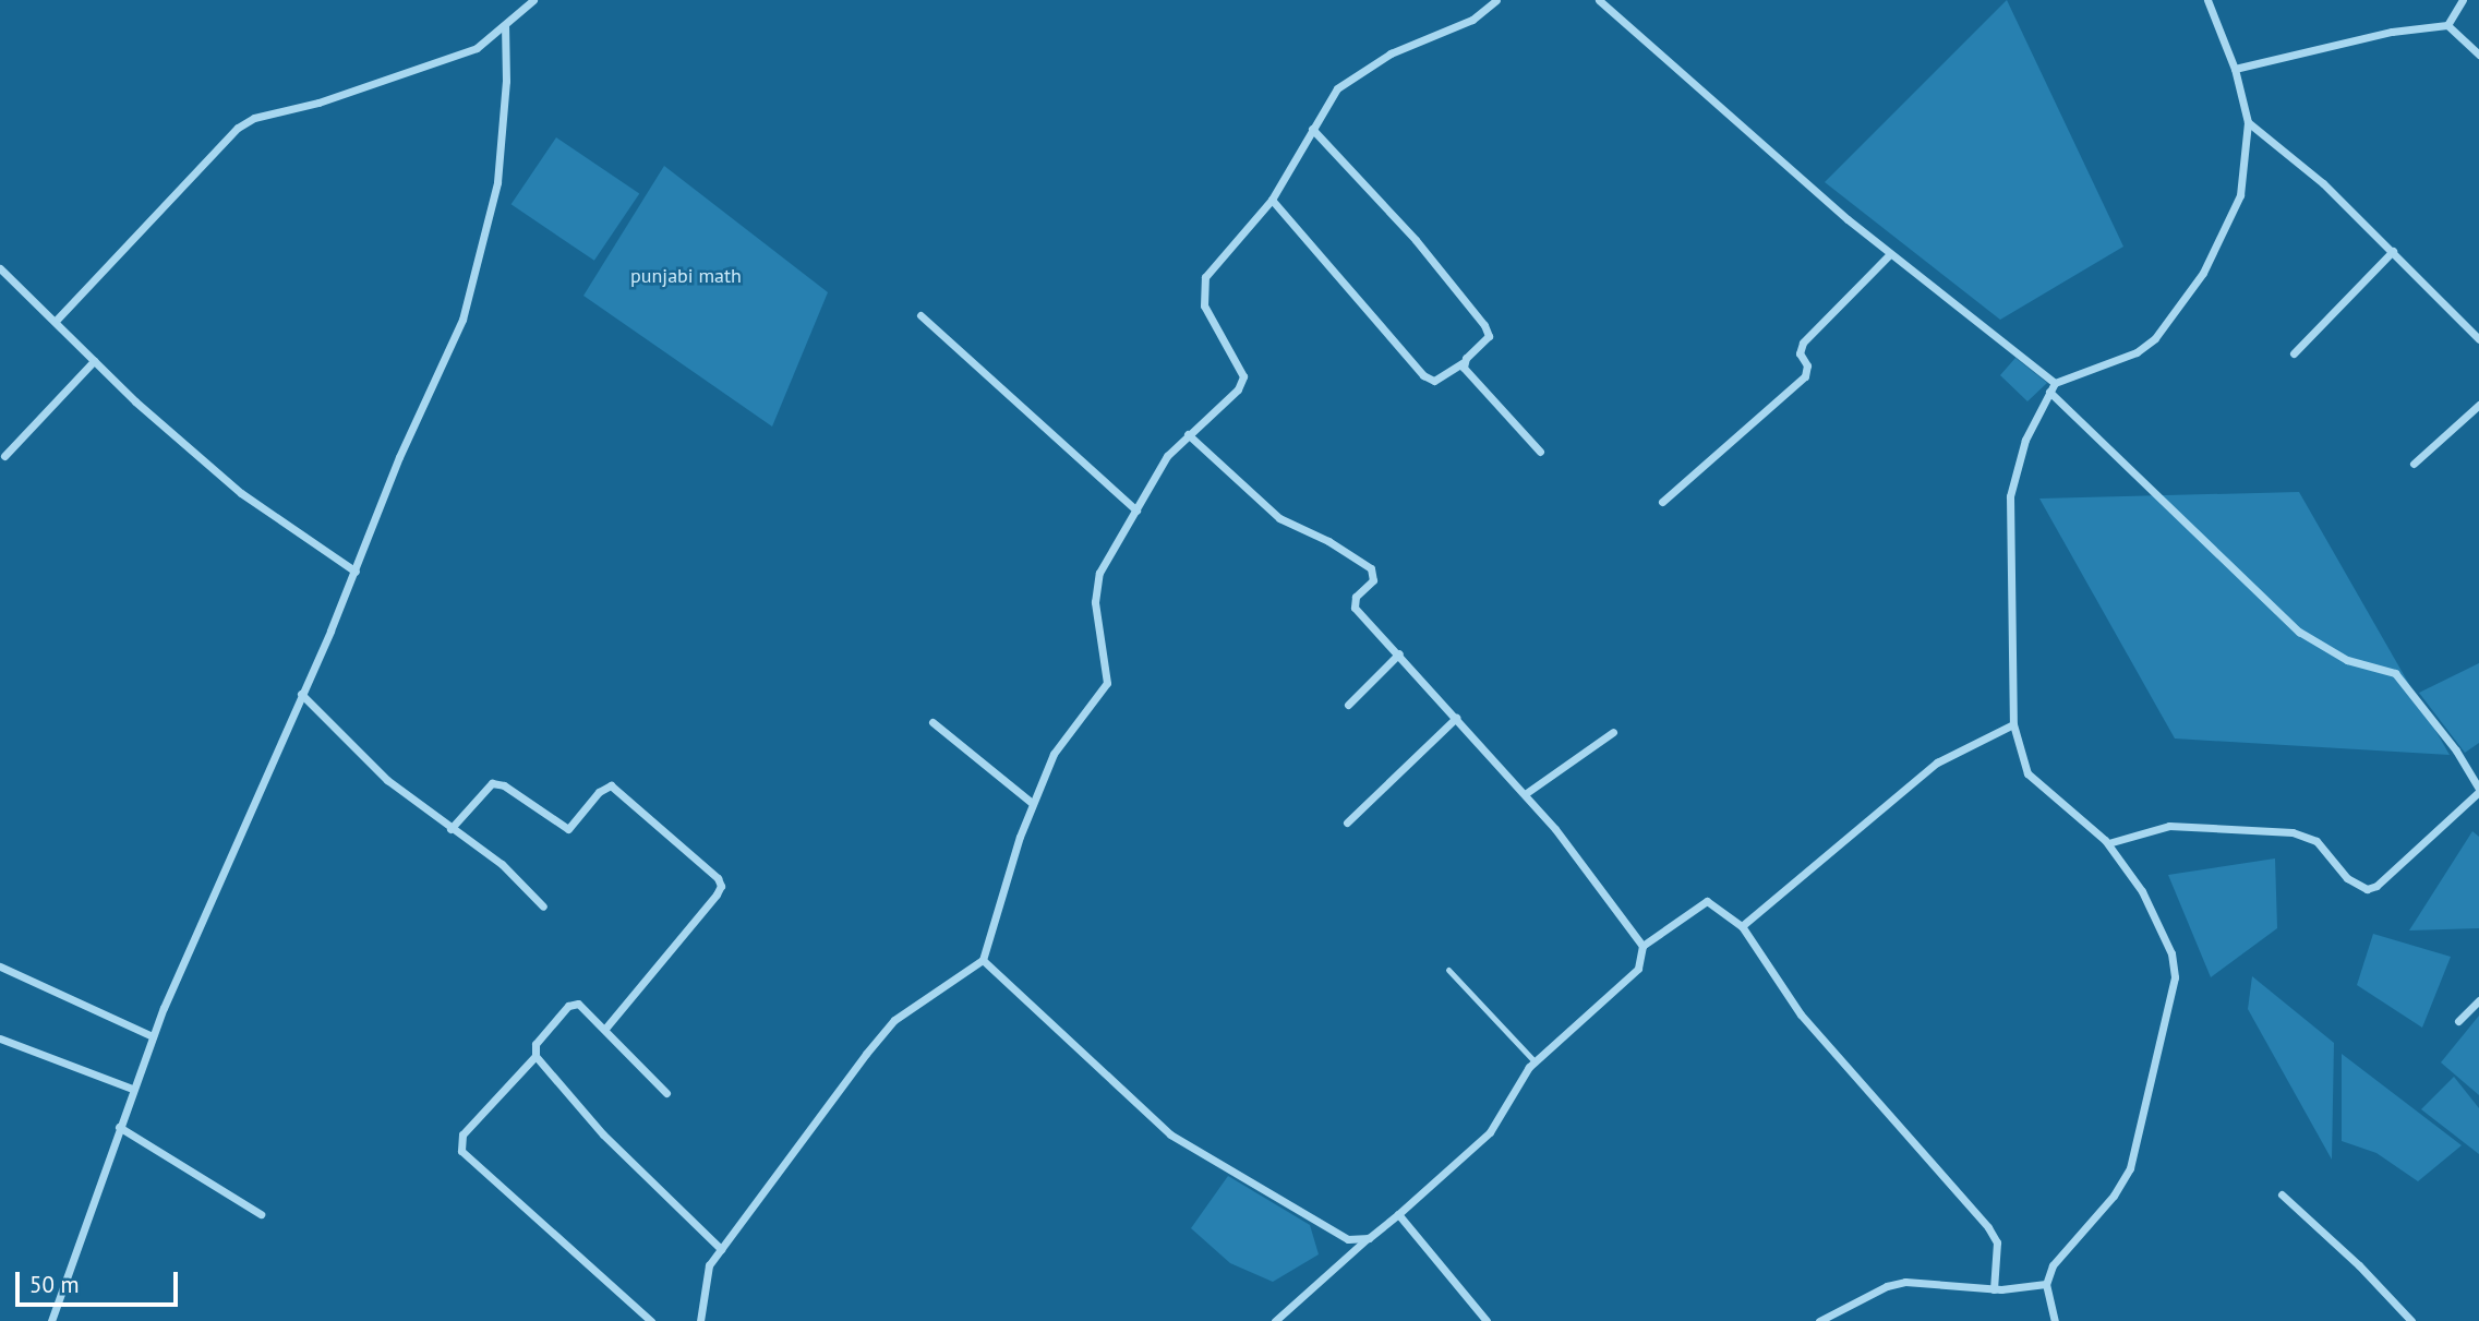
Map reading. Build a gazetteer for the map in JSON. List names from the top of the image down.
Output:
{
  "parks": ["punjabi math"],
  "scale_bar": "50 m"
}
